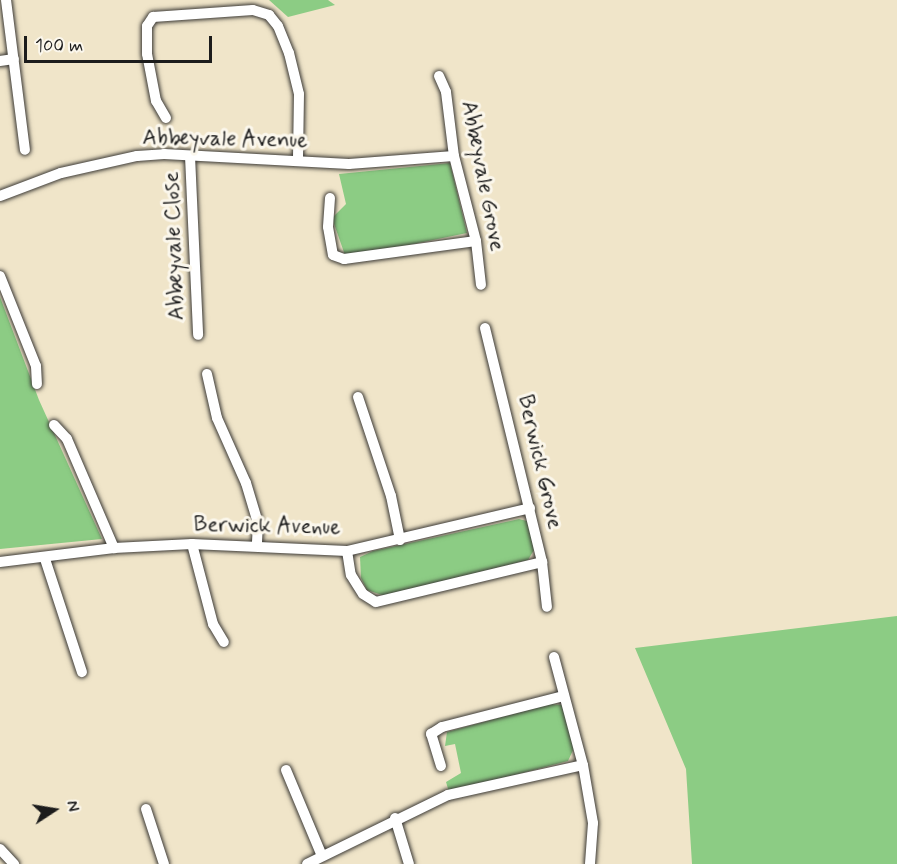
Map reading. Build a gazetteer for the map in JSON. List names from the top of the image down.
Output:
{
  "streets": {
    "street": [
      "Abbeyvale Avenue",
      "Abbeyvale Grove",
      "Abbeyvale Close",
      "Berwick Grove",
      "Berwick Avenue"
    ]
  },
  "crossings": [
    ["Abbeyvale Avenue", "Abbeyvale Grove"],
    ["Abbeyvale Avenue", "Abbeyvale Close"],
    ["Berwick Grove", "Berwick Avenue"]
  ],
  "scale_bar": "100 m",
  "north": "right"
}
